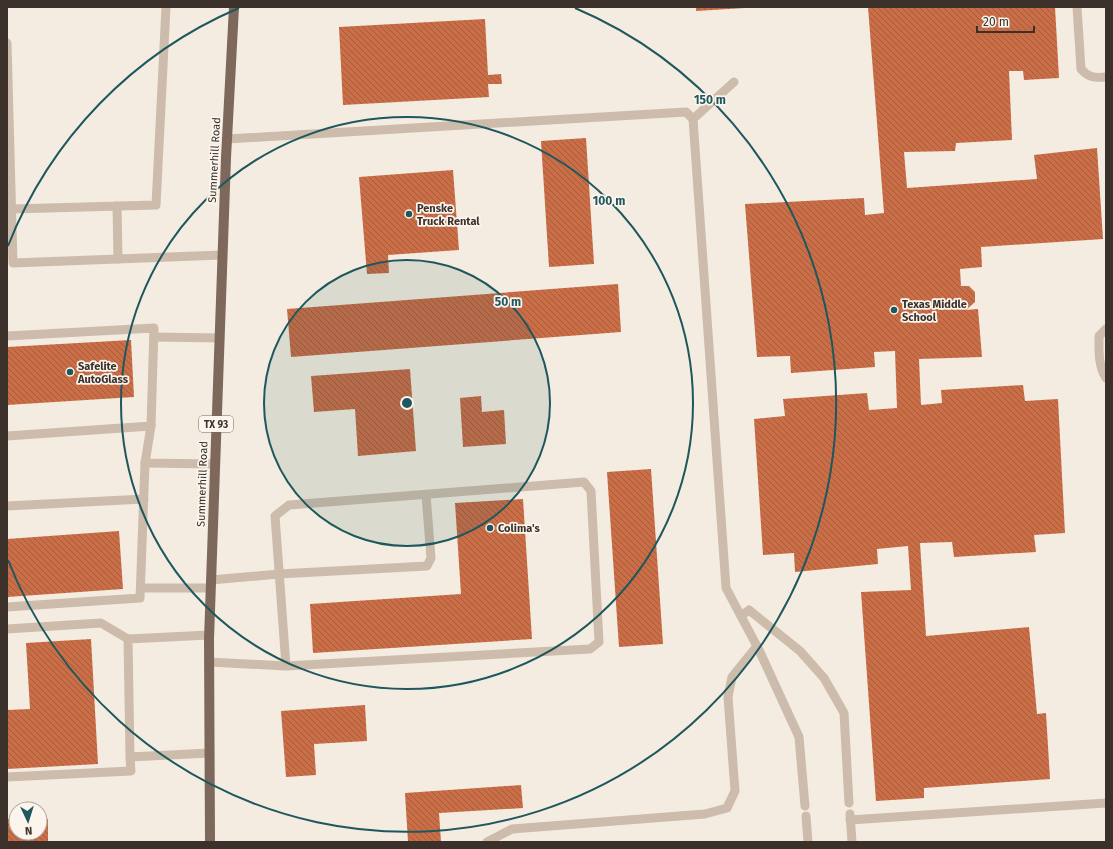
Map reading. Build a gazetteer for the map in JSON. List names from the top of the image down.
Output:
{
  "streets": {
    "main road": ["Summerhill Road", "TX 93"]
  },
  "places": [
    "Penske Truck Rental",
    "Texas Middle School",
    "Safelite AutoGlass",
    "Colima's"
  ],
  "scale_bar": "20 m",
  "north": "bottom",
  "rings": ["150 m", "100 m", "50 m"]
}
